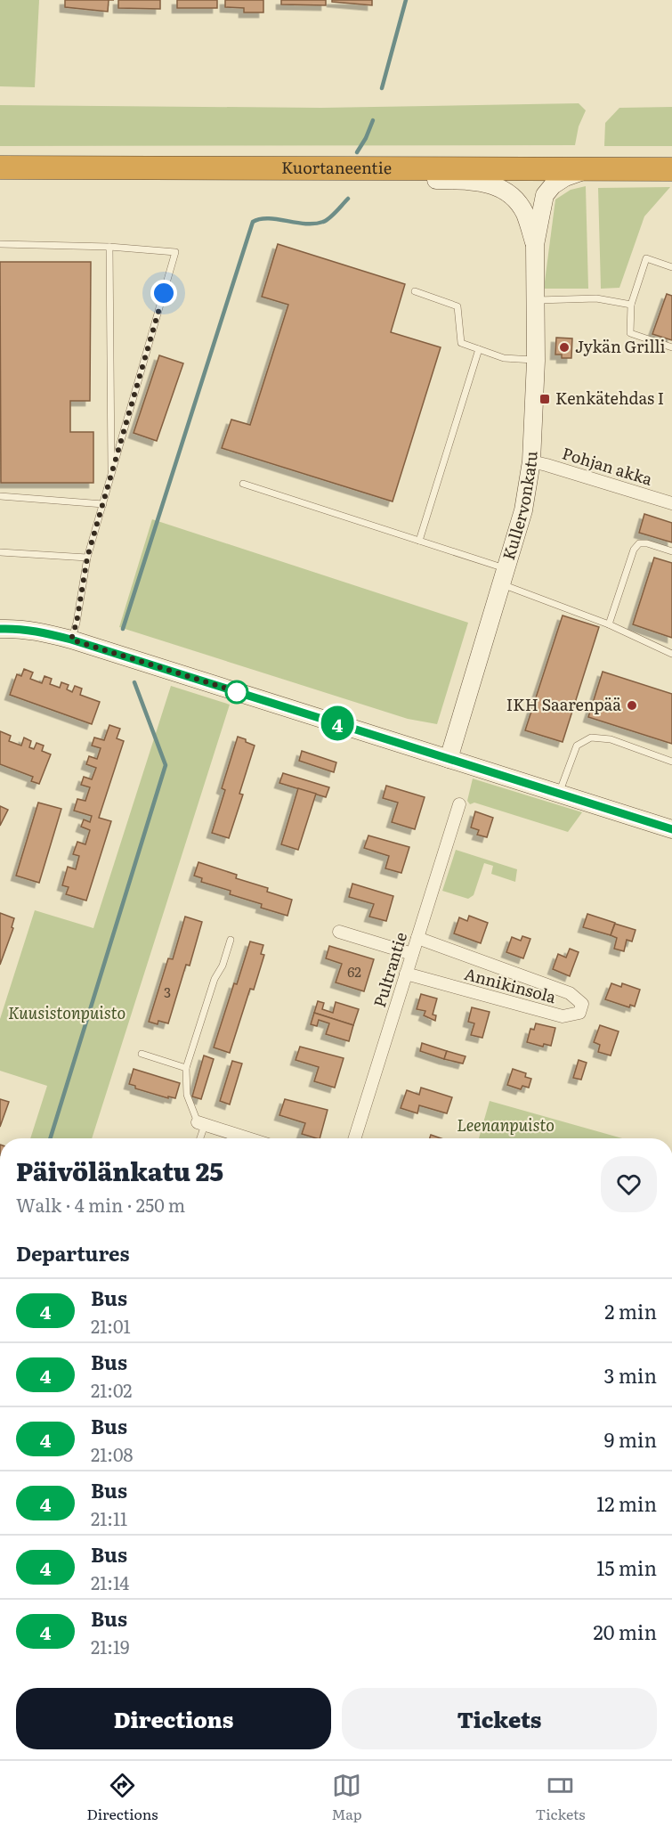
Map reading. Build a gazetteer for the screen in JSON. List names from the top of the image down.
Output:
{
  "streets": {
    "highway": ["Kuortaneentie"],
    "street": [
      "Pohjan akka",
      "Kullervonkatu",
      "Pultrantie",
      "Annikinsola"
    ]
  },
  "crossings": [
    ["Kuortaneentie", "Kullervonkatu"],
    ["Pohjan akka", "Kullervonkatu"],
    ["Pultrantie", "Annikinsola"]
  ],
  "parks": ["Kuusistonpuisto", "Leenanpuisto"],
  "places": {
    "other": ["Jykän Grilli", "IKH Saarenpää"],
    "transit": ["Kenkätehdas I"]
  },
  "lines": ["bus line 4"],
  "house_numbers": ["62", "3"],
  "page": {
    "on_map": "4",
    "heading": [
      ["Päivölänkatu 25", "Walk · 4 min · 250 m"],
      "Departures"
    ],
    "list": [
      {
        "mark": "4",
        "name": "Bus",
        "note": "21:01",
        "value": "2 min"
      },
      {
        "mark": "4",
        "name": "Bus",
        "note": "21:02",
        "value": "3 min"
      },
      {
        "mark": "4",
        "name": "Bus",
        "note": "21:08",
        "value": "9 min"
      },
      {
        "mark": "4",
        "name": "Bus",
        "note": "21:11",
        "value": "12 min"
      },
      {
        "mark": "4",
        "name": "Bus",
        "note": "21:14",
        "value": "15 min"
      },
      {
        "mark": "4",
        "name": "Bus",
        "note": "21:19",
        "value": "20 min"
      }
    ],
    "buttons": ["Directions", "Tickets"],
    "tabs": ["Directions", "Map", "Tickets"]
  }
}
